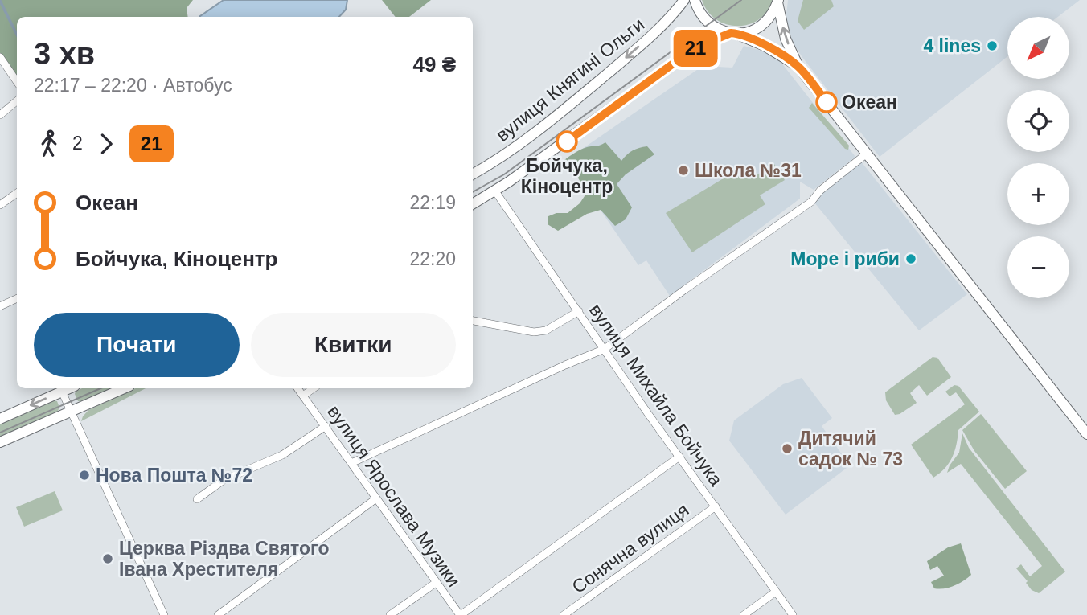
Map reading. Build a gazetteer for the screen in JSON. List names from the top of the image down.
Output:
{
  "streets": {
    "main road": ["вулиця Княгині Ольги"],
    "street": ["вулиця Михайла Бойчука", "вулиця Ярослава Музики", "Сонячна вулиця"]
  },
  "crossings": [
    ["вулиця Михайла Бойчука", "Сонячна вулиця"]
  ],
  "places": [
    "4 lines",
    "Океан",
    "Бойчука, Кіноцентр",
    "Школа №31",
    "Море і риби",
    "Дитячий садок № 73",
    "Нова Пошта №72",
    "Церква Різдва Святого Івана Хрестителя"
  ],
  "lines": ["bus line 21"],
  "north": "bottom left",
  "page": {
    "on_map": "21",
    "map_buttons": ["+", "−"],
    "heading": ["3 хв", "22:17 – 22:20 · Автобус", "49 ₴"],
    "legs": ["2", "21"],
    "list": [
      {
        "name": "Океан",
        "value": "22:19"
      },
      {
        "name": "Бойчука, Кіноцентр",
        "value": "22:20"
      }
    ],
    "buttons": ["Почати", "Квитки"]
  }
}
